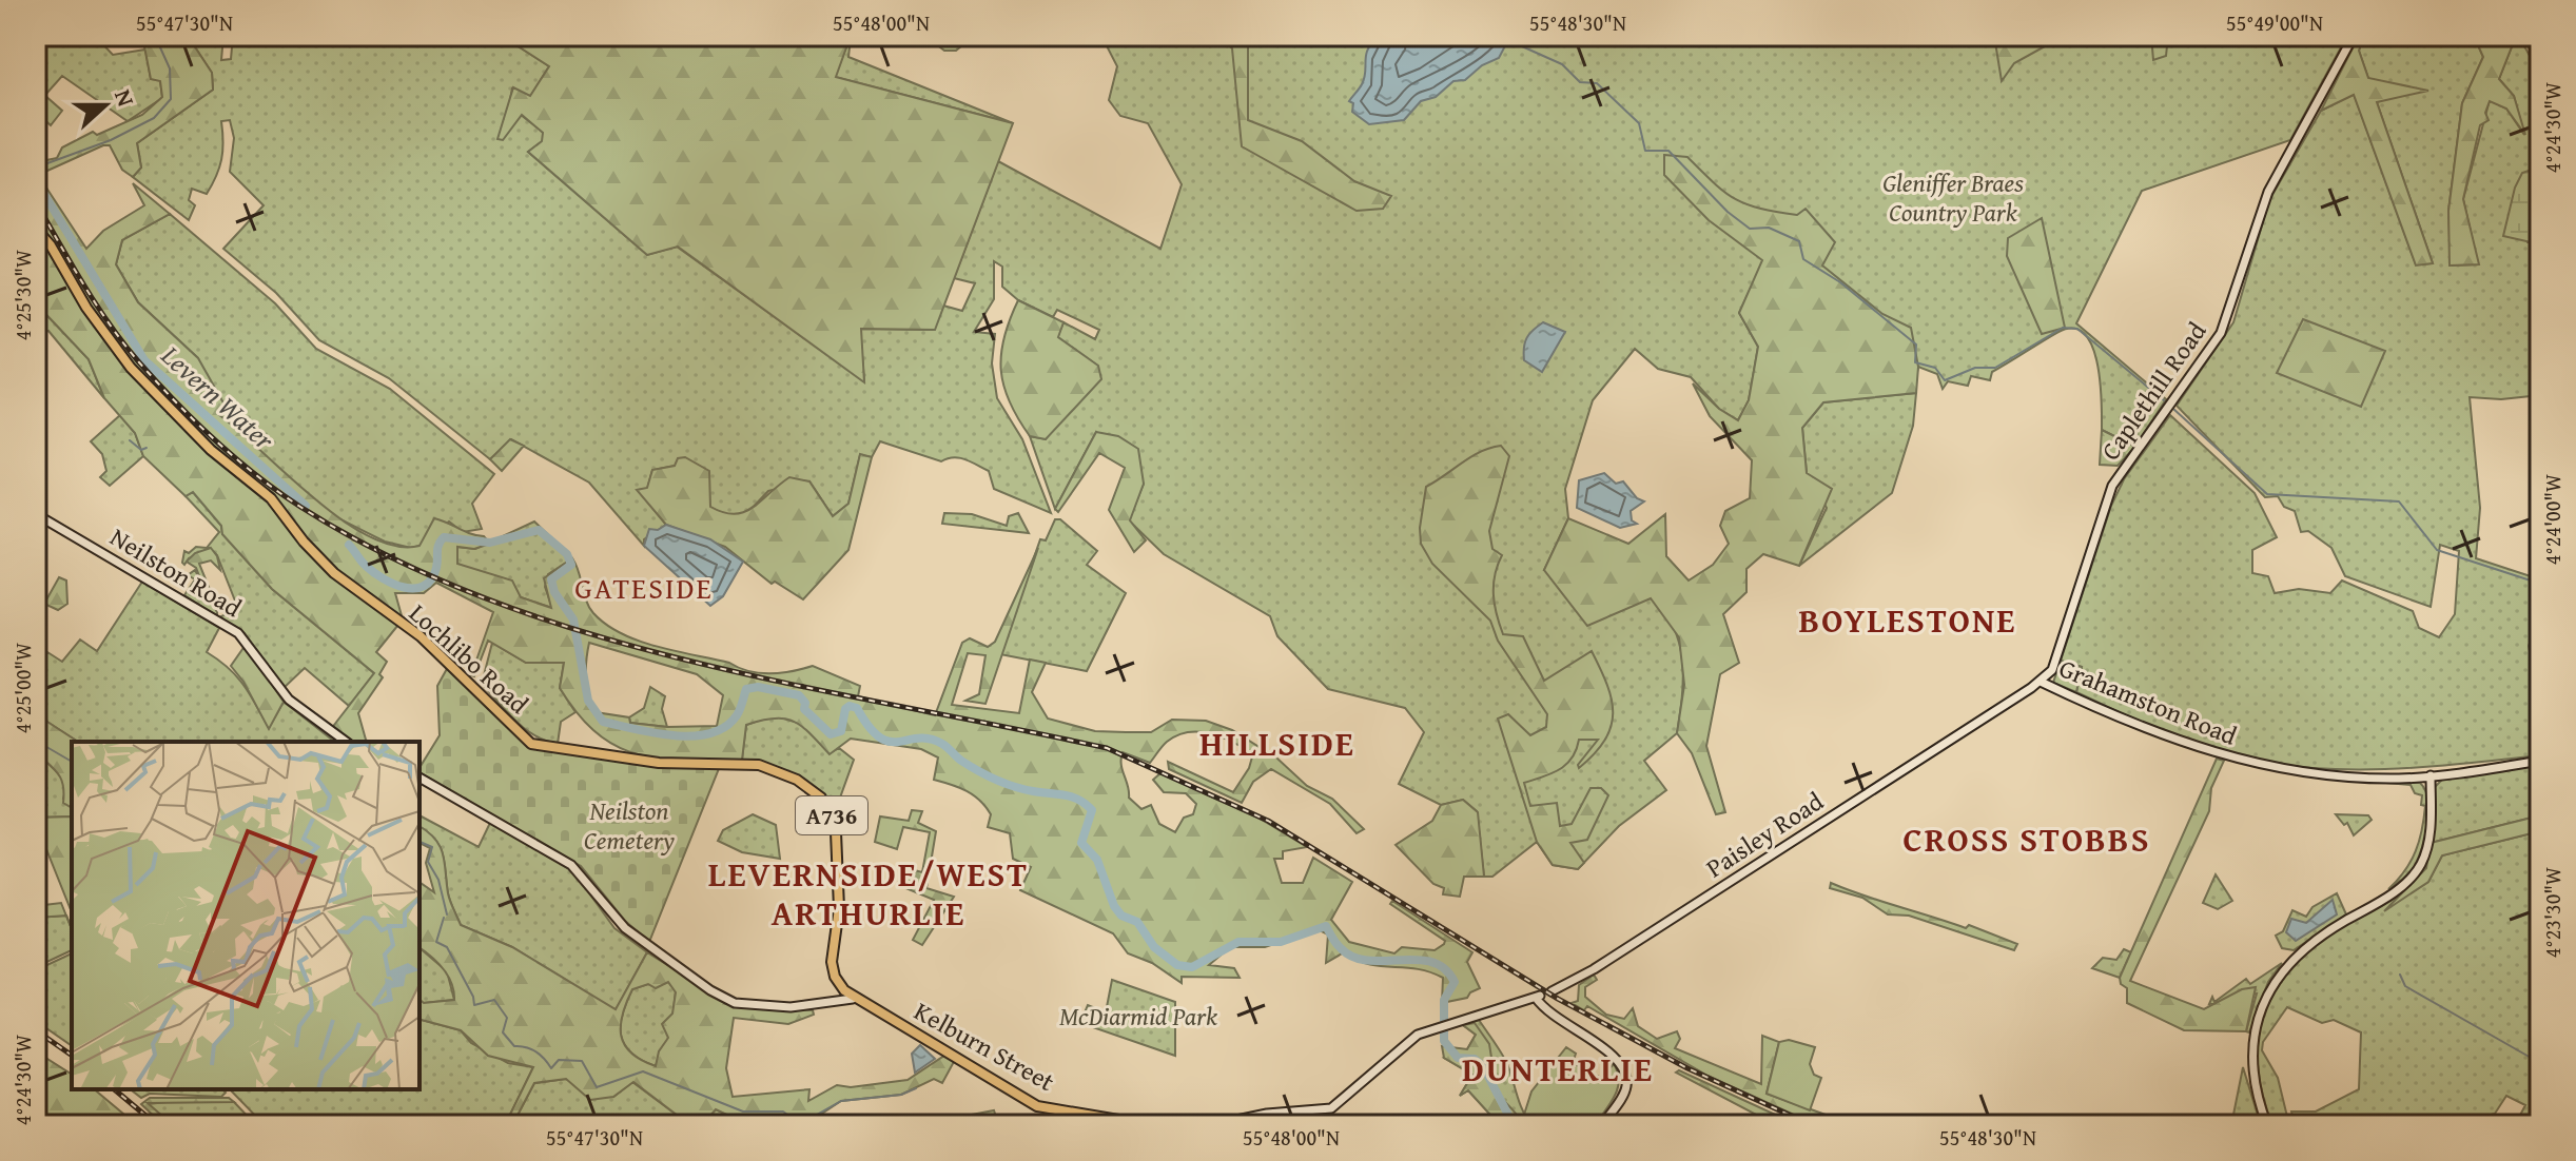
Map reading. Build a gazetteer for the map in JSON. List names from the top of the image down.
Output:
{
  "streets": {
    "main road": [
      "Caplethill Road",
      "Neilston Road",
      "Lochlibo Road",
      "Grahamston Road",
      "A736",
      "Paisley Road",
      "Kelburn Street"
    ]
  },
  "crossings": [
    ["Caplethill Road", "Grahamston Road"],
    ["Caplethill Road", "Paisley Road"],
    ["Lochlibo Road", "Kelburn Street"],
    ["Grahamston Road", "Paisley Road"]
  ],
  "districts": [
    "GATESIDE",
    "BOYLESTONE",
    "HILLSIDE",
    "CROSS STOBBS",
    "LEVERNSIDE/WEST ARTHURLIE",
    "DUNTERLIE"
  ],
  "water": ["Levern Water"],
  "parks": ["Gleniffer Braes Country Park", "Neilston Cemetery", "McDiarmid Park"],
  "north": "right",
  "coordinates": [
    "55°47'30\"N",
    "55°48'00\"N",
    "55°48'30\"N",
    "55°49'00\"N",
    "4°24'30\"W",
    "4°25'30\"W",
    "4°24'00\"W",
    "4°25'00\"W",
    "4°23'30\"W"
  ]
}
